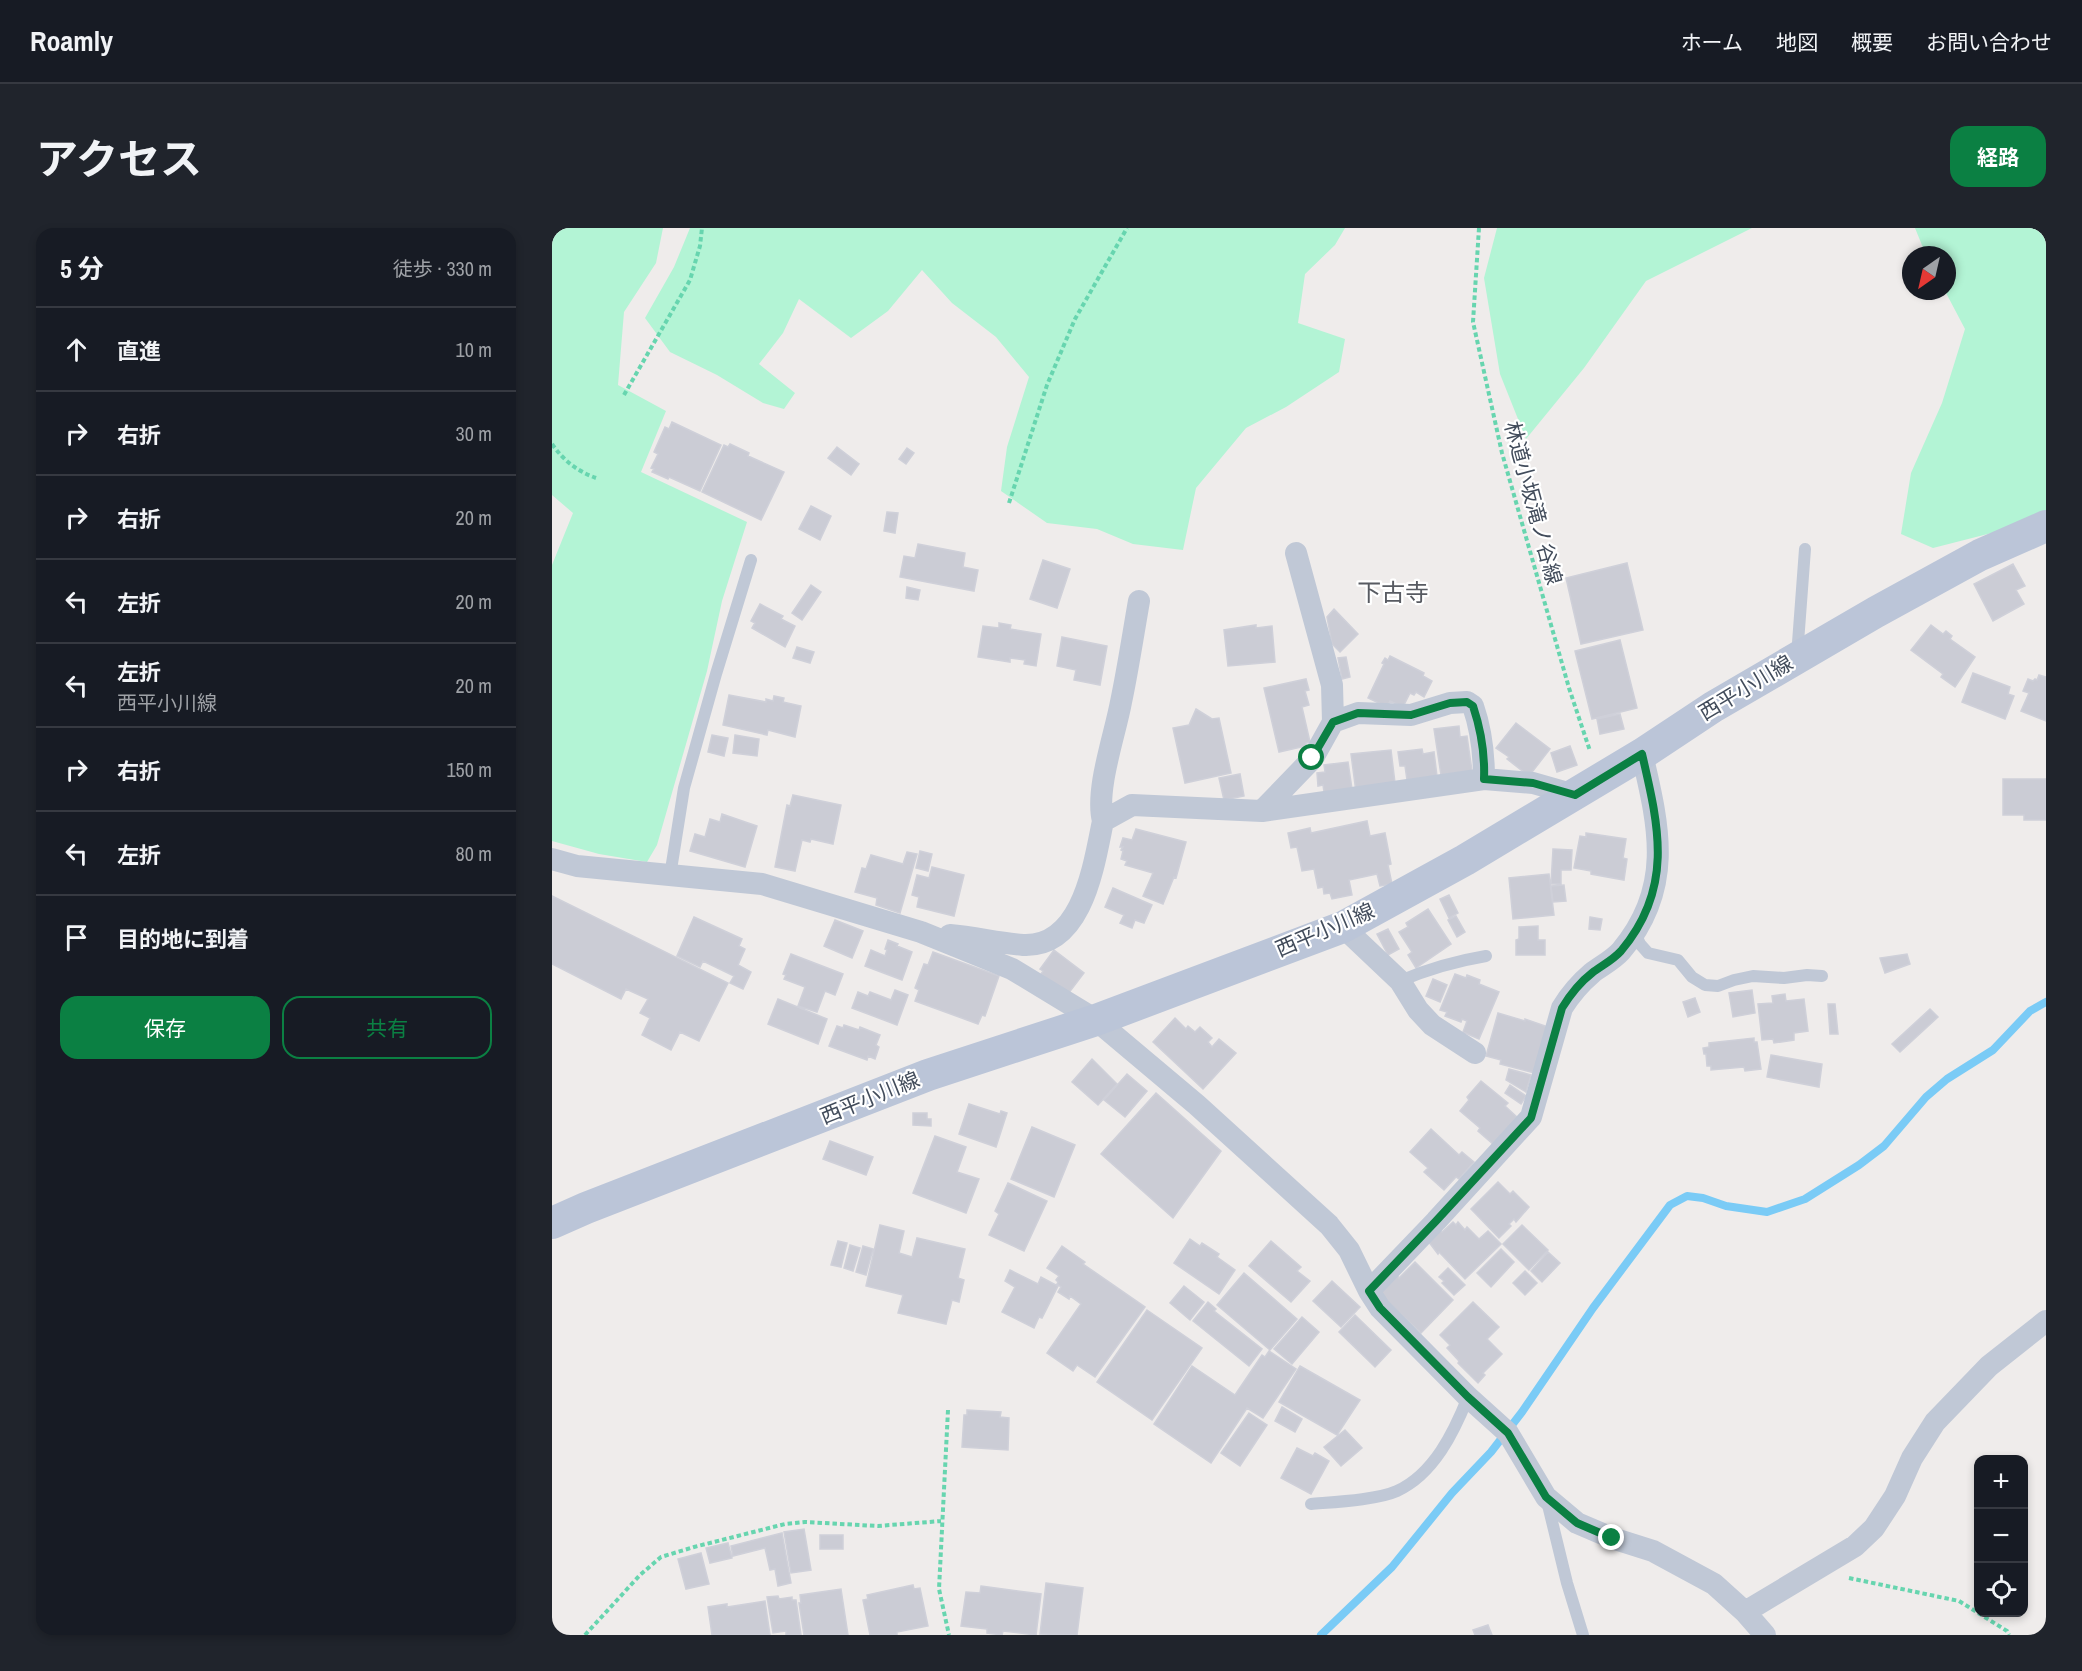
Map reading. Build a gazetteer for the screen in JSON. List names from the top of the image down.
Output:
{
  "streets": {
    "main road": ["西平小川線"],
    "path": ["林道小坂滝ノ谷線"]
  },
  "crossings": [
    ["林道小坂滝ノ谷線", "西平小川線"]
  ],
  "districts": ["下古寺"],
  "north": "bottom left",
  "page": {
    "header": "Roamly",
    "nav": [
      "ホーム",
      "地図",
      "概要",
      "お問い合わせ"
    ],
    "title": "アクセス",
    "buttons": [
      "経路",
      ["保存", "共有"]
    ],
    "heading": ["5 分", "徒歩 · 330 m"],
    "list": [
      ["直進", "10 m"],
      ["右折", "30 m"],
      ["右折", "20 m"],
      ["左折", "20 m"],
      ["左折", "西平小川線", "20 m"],
      ["右折", "150 m"],
      ["左折", "80 m"],
      "目的地に到着"
    ],
    "map_buttons": ["+", "−"]
  }
}
